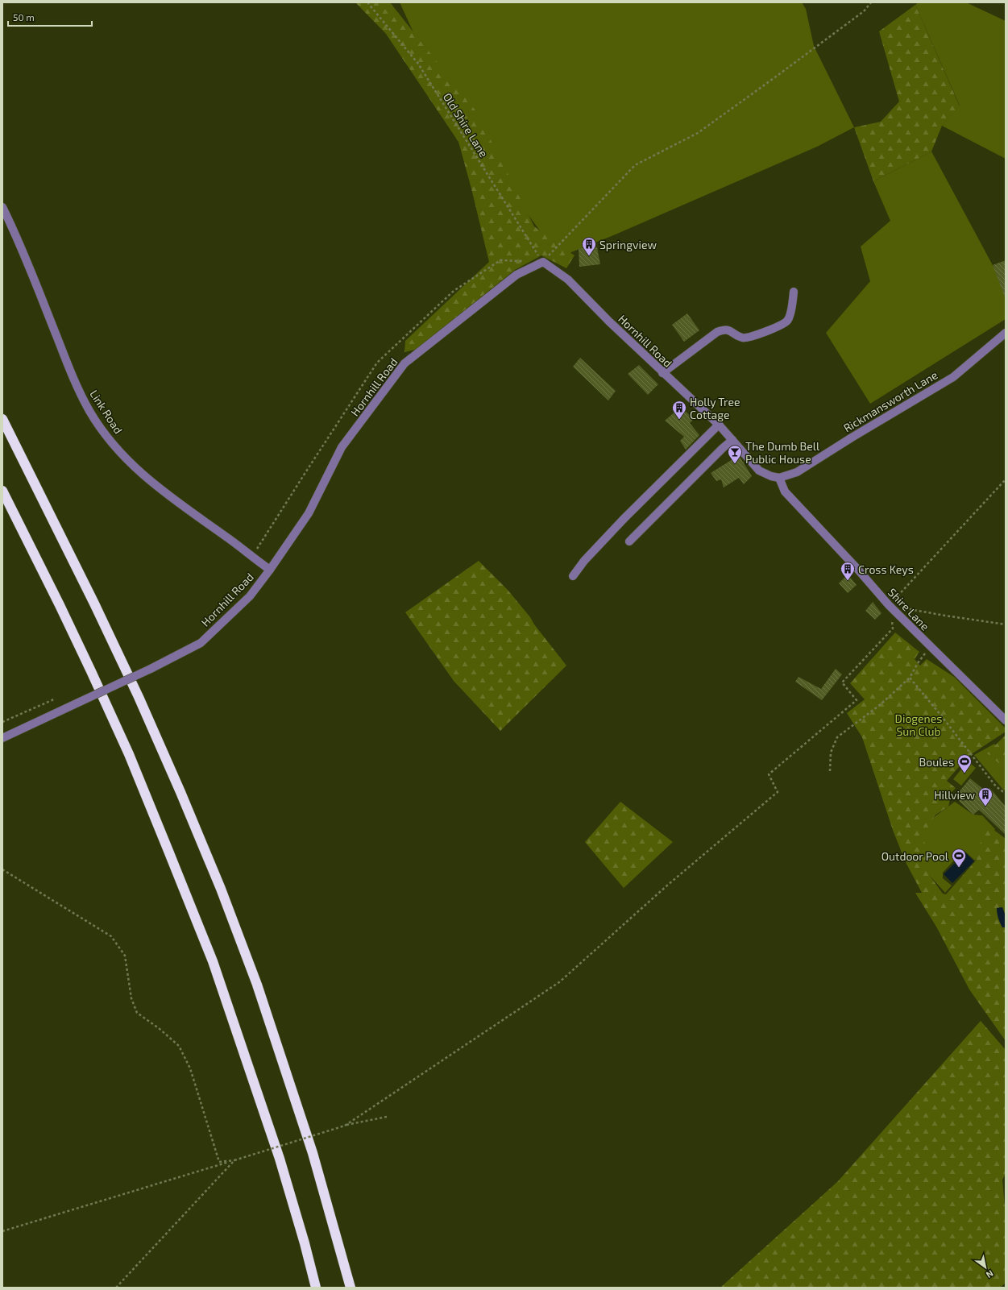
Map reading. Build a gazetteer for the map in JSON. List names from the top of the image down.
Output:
{
  "streets": {
    "street": [
      "Hornhill Road",
      "Rickmansworth Lane",
      "Link Road",
      "Shire Lane"
    ],
    "path": ["Old Shire Lane"]
  },
  "crossings": [
    ["Old Shire Lane", "Hornhill Road"],
    ["Hornhill Road", "Rickmansworth Lane"],
    ["Hornhill Road", "Link Road"],
    ["Hornhill Road", "Shire Lane"],
    ["Rickmansworth Lane", "Shire Lane"]
  ],
  "parks": ["Diogenes Sun Club"],
  "places": {
    "building": [
      "Springview",
      "Holly Tree Cottage",
      "Cross Keys",
      "Hillview"
    ],
    "bar": ["The Dumb Bell Public House"],
    "sports": ["Boules", "Outdoor Pool"]
  },
  "scale_bar": "50 m",
  "north": "bottom right"
}
